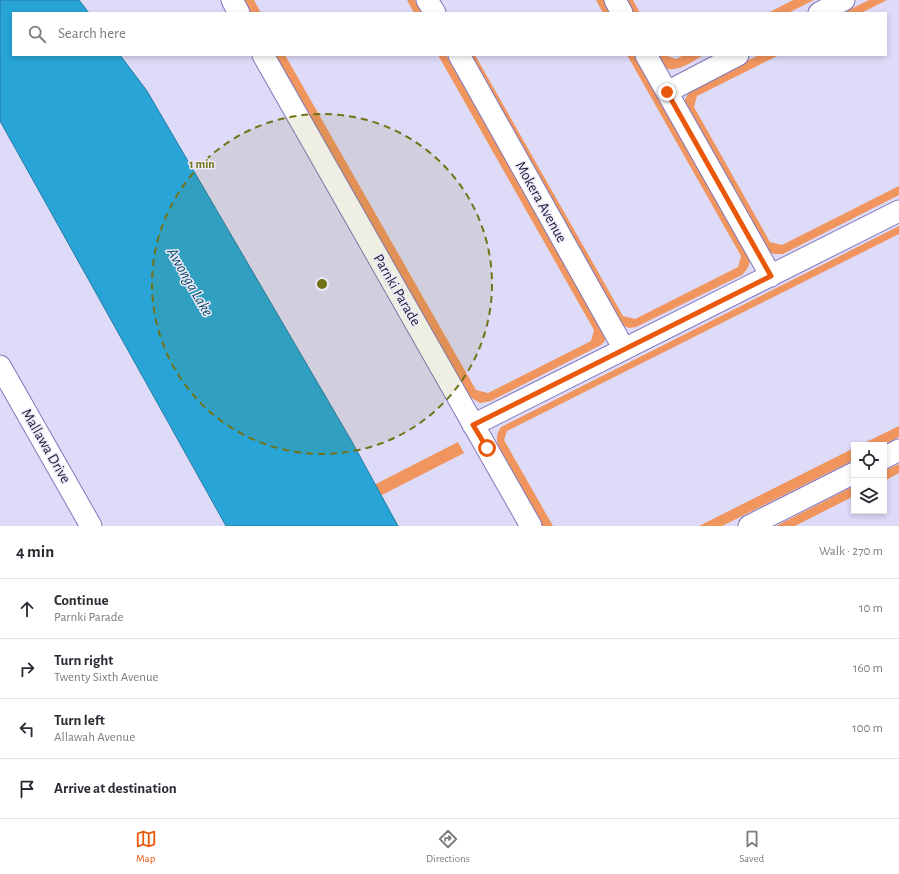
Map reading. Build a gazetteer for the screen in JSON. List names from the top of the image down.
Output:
{
  "streets": {
    "street": ["Mokera Avenue", "Parnki Parade", "Mallawa Drive"]
  },
  "water": ["Awonga Lake"],
  "page": {
    "search": "Search here",
    "heading": ["4 min", "Walk · 270 m"],
    "list": [
      ["Continue", "Parnki Parade", "10 m"],
      ["Turn right", "Twenty Sixth Avenue", "160 m"],
      ["Turn left", "Allawah Avenue", "100 m"],
      "Arrive at destination"
    ],
    "nav": ["Map", "Directions", "Saved"]
  },
  "rings": ["1 min"]
}
